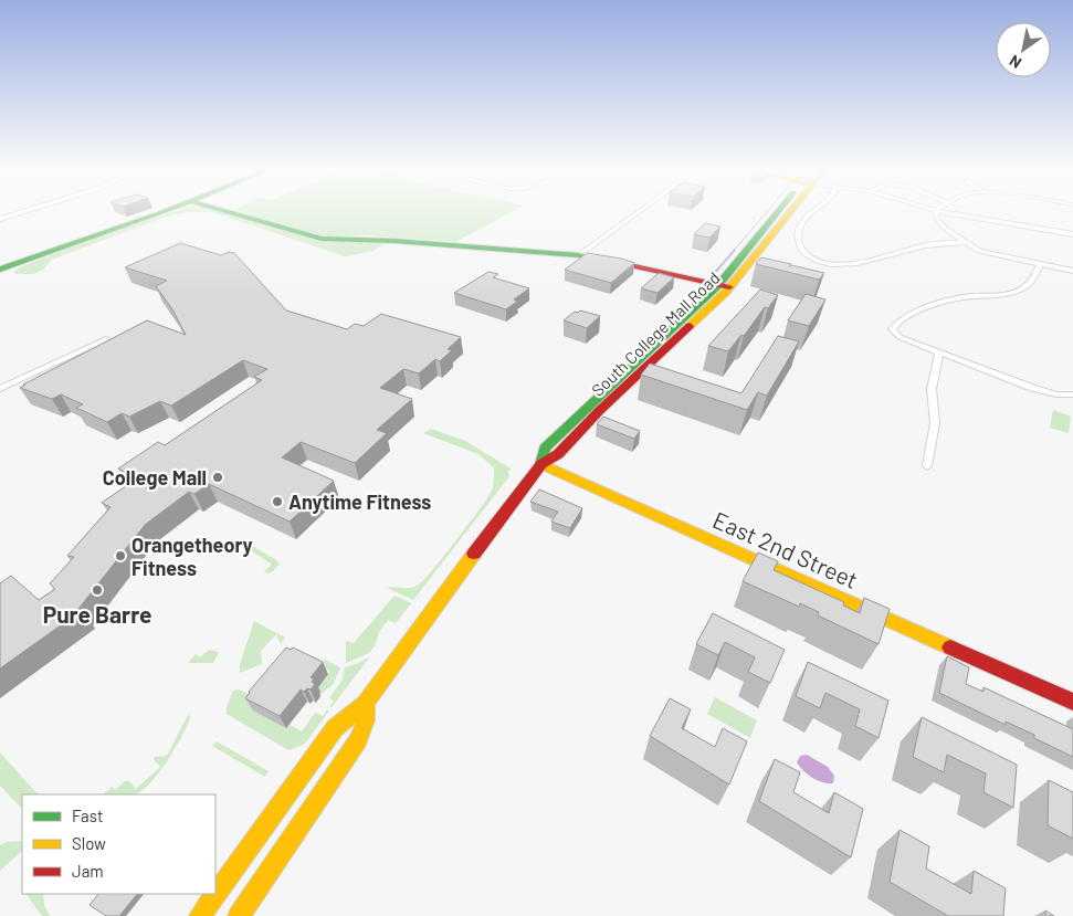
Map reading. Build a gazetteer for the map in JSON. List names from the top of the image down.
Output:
{
  "streets": {
    "street": ["South College Mall Road", "East 2nd Street"]
  },
  "crossings": [
    ["South College Mall Road", "East 2nd Street"]
  ],
  "places": [
    "College Mall",
    "Anytime Fitness",
    "Orangetheory Fitness",
    "Pure Barre"
  ],
  "legend": ["Fast", "Slow", "Jam"],
  "north": "bottom left"
}
